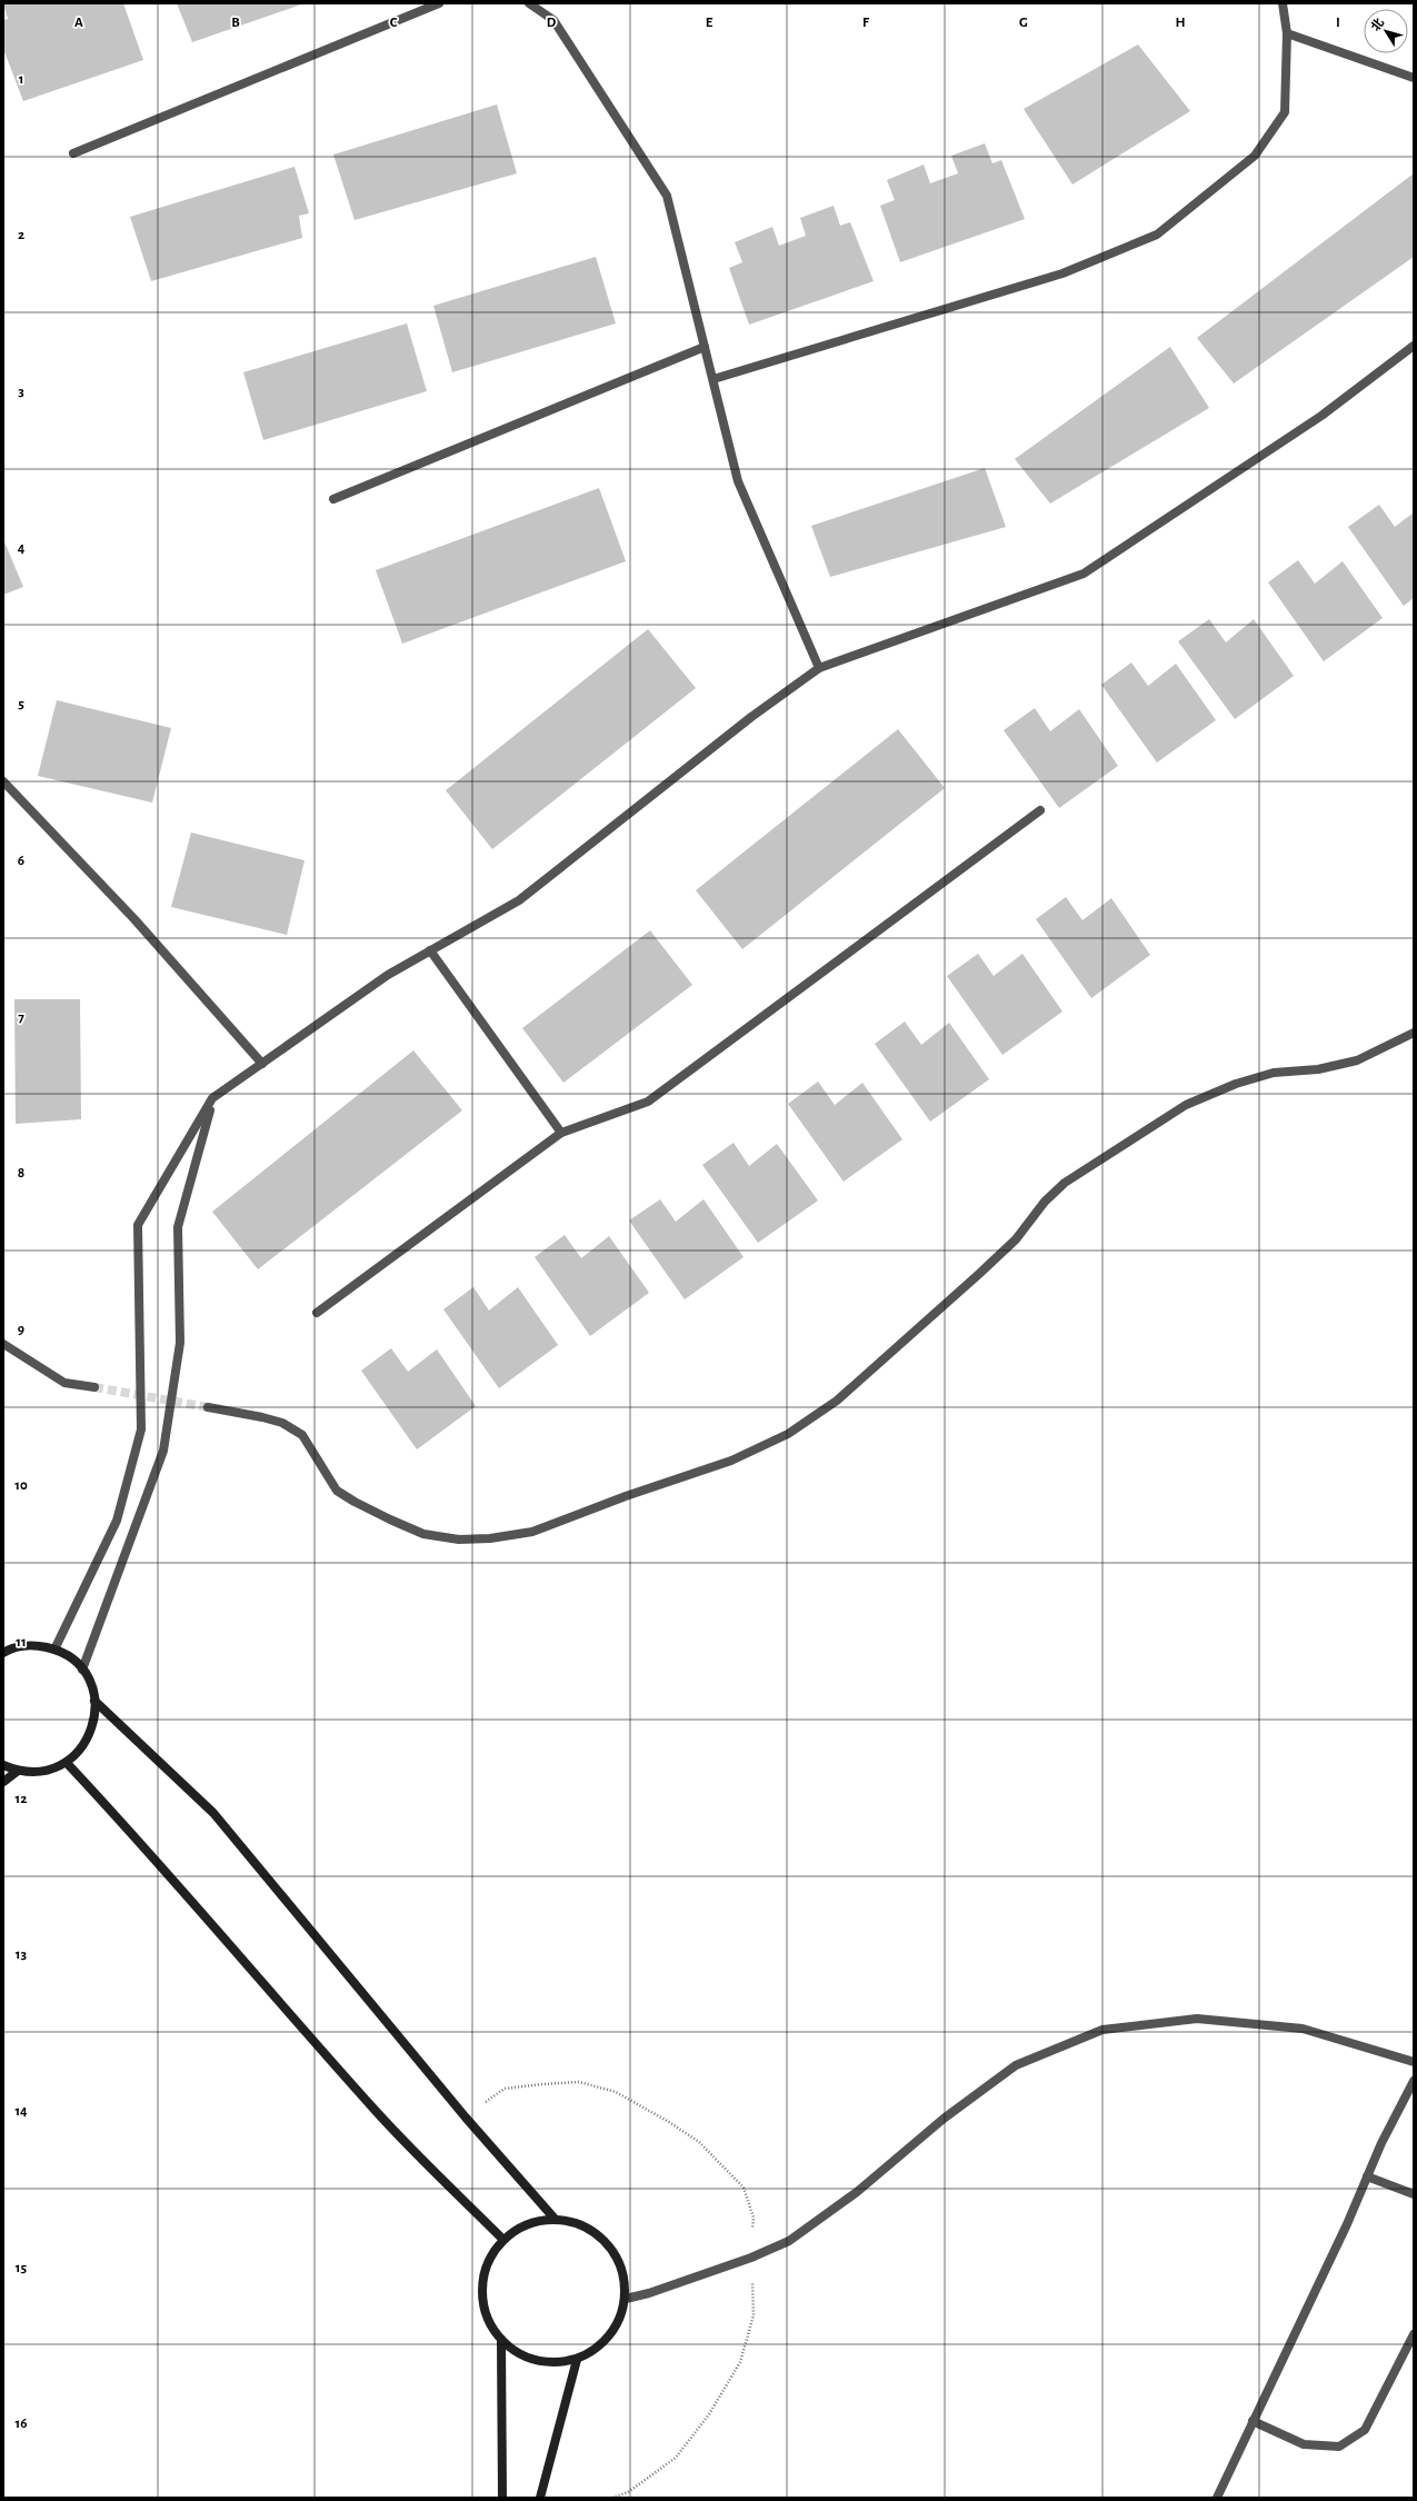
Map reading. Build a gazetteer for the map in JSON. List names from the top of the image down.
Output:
{
  "north": "top left",
  "grid": {
    "columns": [
      "A",
      "B",
      "C",
      "D",
      "E",
      "F",
      "G",
      "H",
      "I"
    ],
    "rows": [
      "1",
      "2",
      "3",
      "4",
      "5",
      "6",
      "7",
      "8",
      "9",
      "10",
      "11",
      "12",
      "13",
      "14",
      "15",
      "16"
    ]
  }
}
